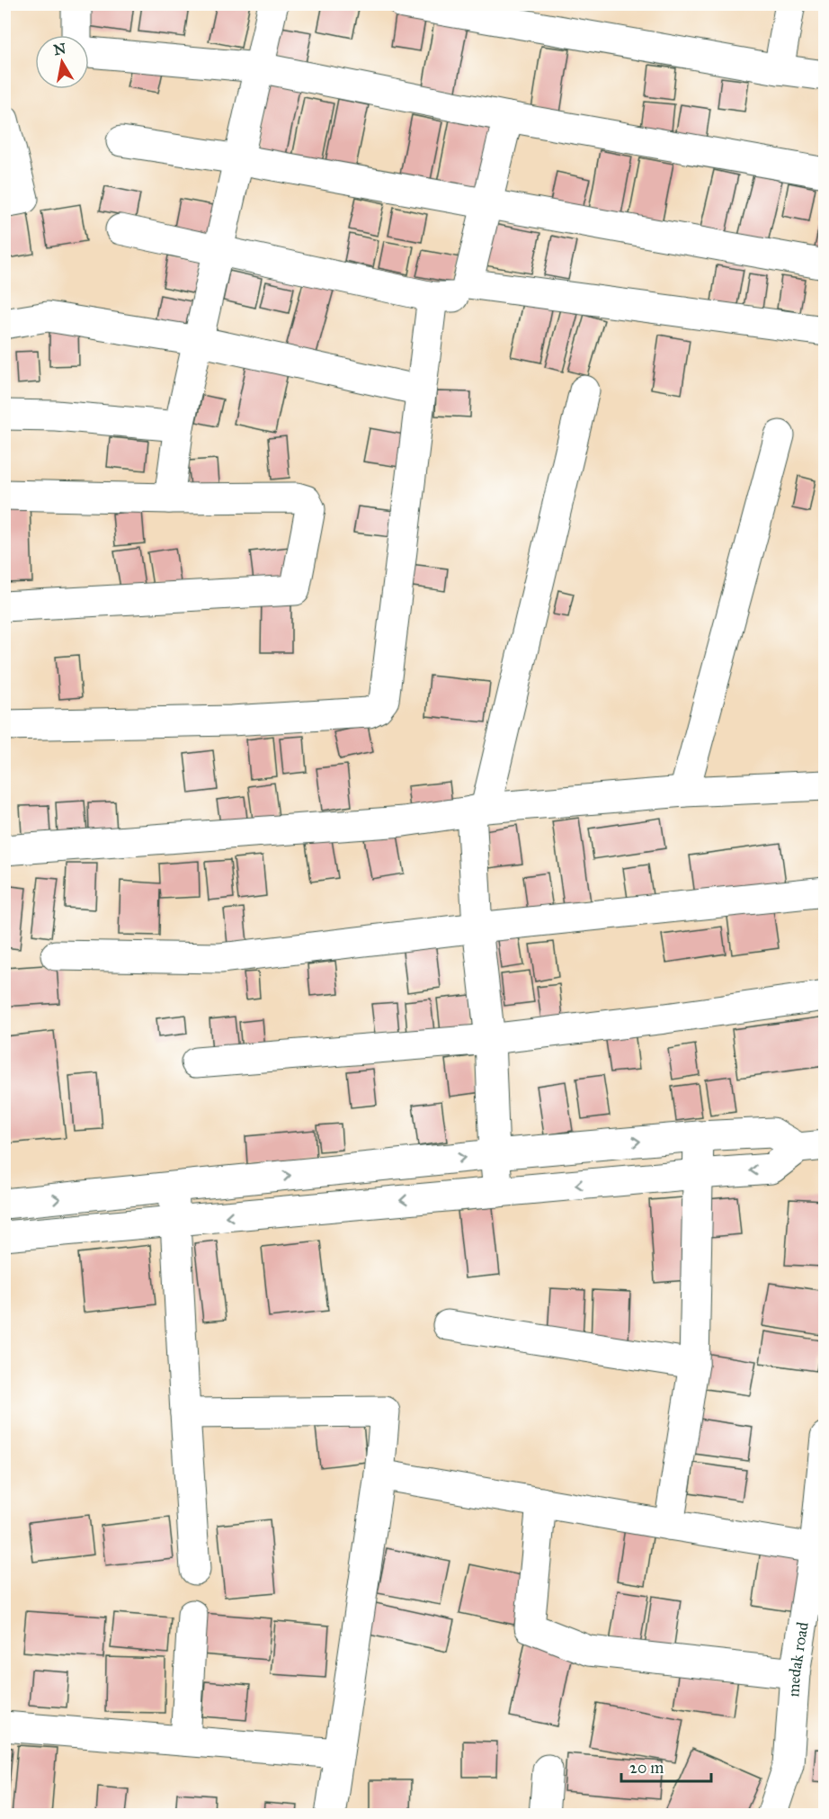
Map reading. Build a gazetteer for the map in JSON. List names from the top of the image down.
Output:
{
  "streets": {
    "street": ["medak road"]
  },
  "scale_bar": "20 m",
  "north": "top"
}
